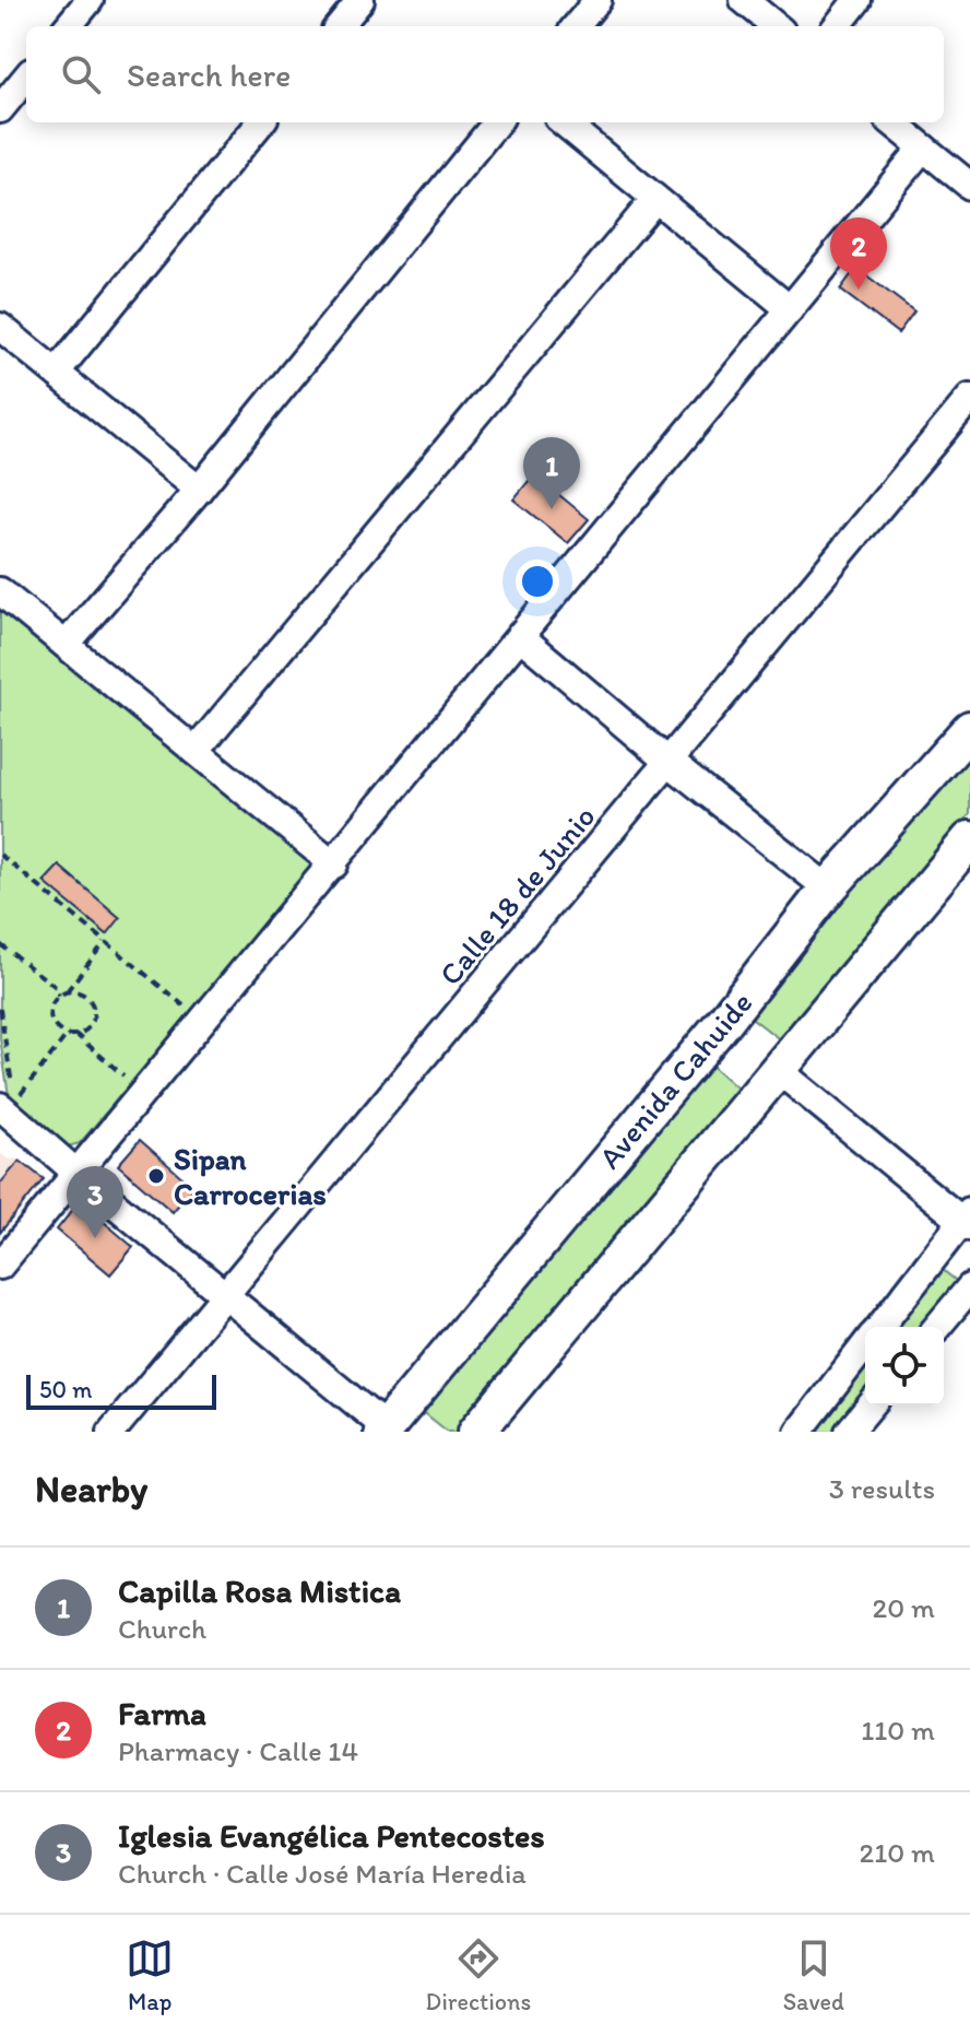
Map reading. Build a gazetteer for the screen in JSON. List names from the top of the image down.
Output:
{
  "streets": {
    "main road": ["Avenida Cahuide"],
    "street": ["Calle 18 de Junio"]
  },
  "places": ["Sipan Carrocerias"],
  "scale_bar": "50 m",
  "page": {
    "search": "Search here",
    "pins": ["2", "1", "3"],
    "scale": "50 m",
    "heading": ["Nearby", "3 results"],
    "list": [
      {
        "mark": "1",
        "name": "Capilla Rosa Mistica",
        "note": "Church",
        "value": "20 m"
      },
      {
        "mark": "2",
        "name": "Farma",
        "note": "Pharmacy · Calle 14",
        "value": "110 m"
      },
      {
        "mark": "3",
        "name": "Iglesia Evangélica Pentecostes",
        "note": "Church · Calle José María Heredia",
        "value": "210 m"
      }
    ],
    "nav": ["Map", "Directions", "Saved"]
  }
}
